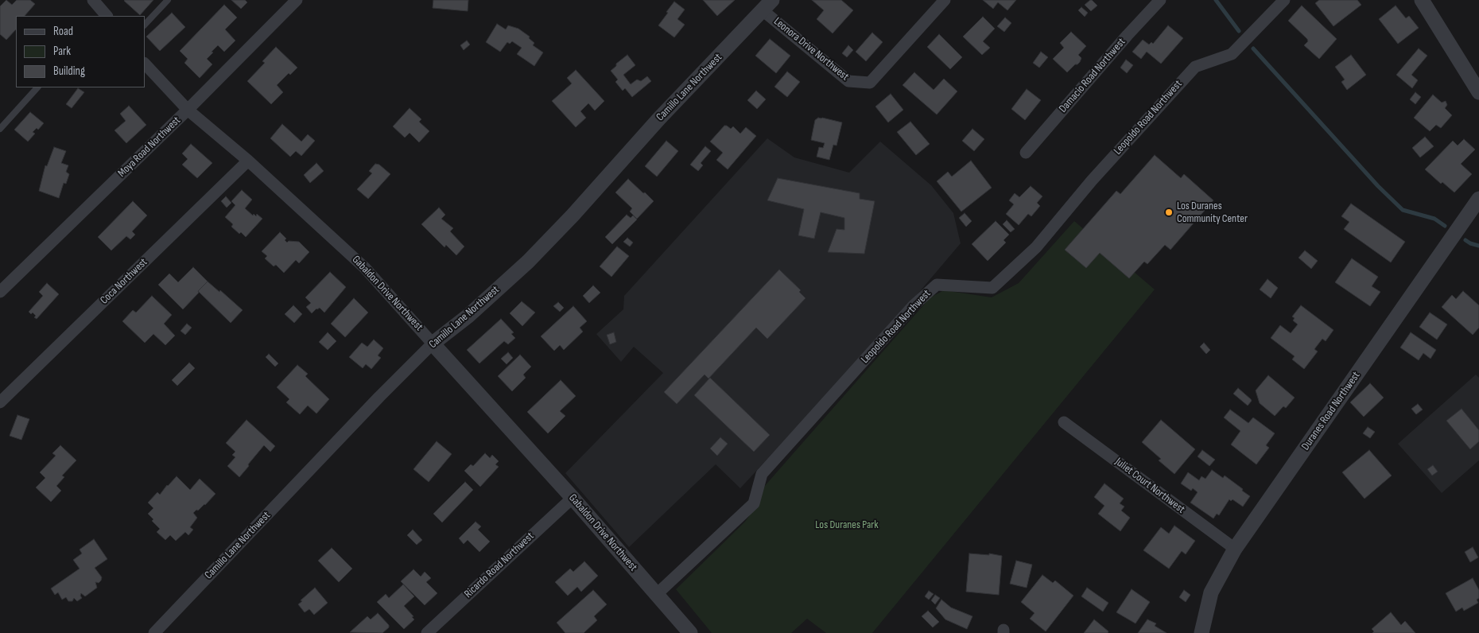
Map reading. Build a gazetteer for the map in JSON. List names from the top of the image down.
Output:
{
  "streets": {
    "street": [
      "Leonora Drive Northwest",
      "Damacio Road Northwest",
      "Camillo Lane Northwest",
      "Leopoldo Road Northwest",
      "Moya Road Northwest",
      "Coca Northwest",
      "Gabaldon Drive Northwest",
      "Duranes Road Northwest",
      "Juliet Court Northwest",
      "Ricardo Road Northwest"
    ]
  },
  "crossings": [
    ["Leonora Drive Northwest", "Camillo Lane Northwest"],
    ["Camillo Lane Northwest", "Gabaldon Drive Northwest"],
    ["Leopoldo Road Northwest", "Gabaldon Drive Northwest"],
    ["Moya Road Northwest", "Gabaldon Drive Northwest"],
    ["Coca Northwest", "Gabaldon Drive Northwest"],
    ["Gabaldon Drive Northwest", "Ricardo Road Northwest"],
    ["Duranes Road Northwest", "Juliet Court Northwest"]
  ],
  "parks": ["Los Duranes Park"],
  "places": ["Los Duranes Community Center"],
  "legend": ["Road", "Park", "Building"]
}
